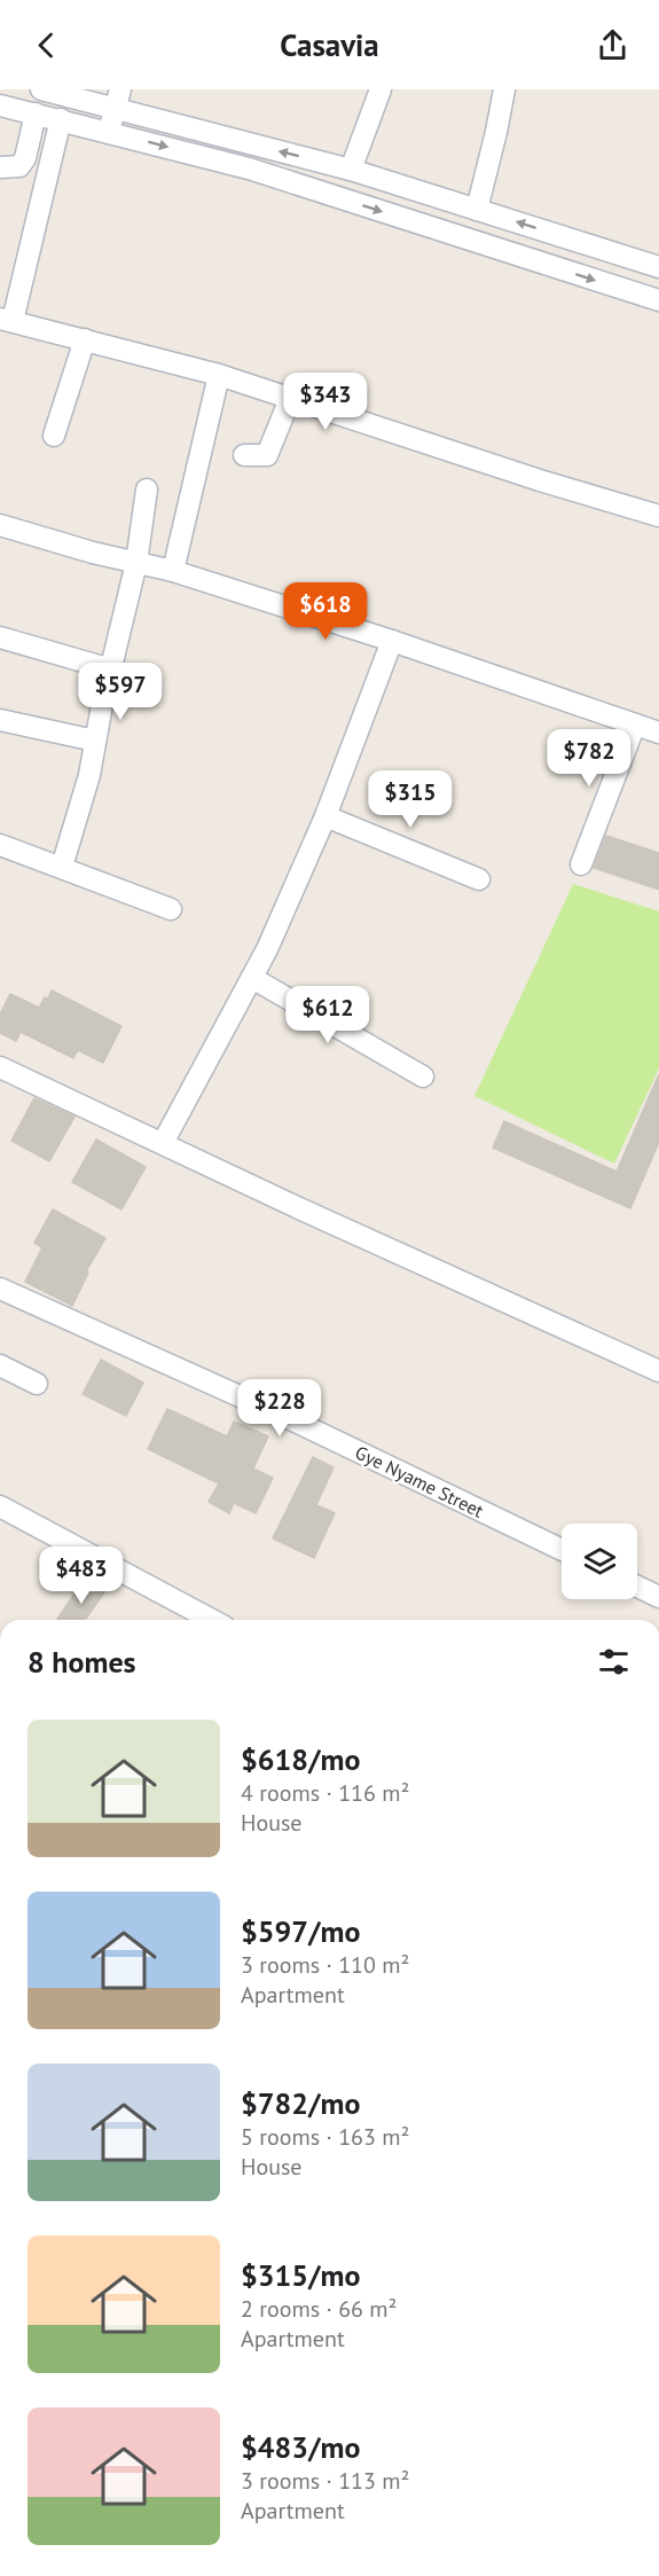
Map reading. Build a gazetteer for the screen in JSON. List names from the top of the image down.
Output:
{
  "streets": {
    "street": ["Gye Nyame Street"]
  },
  "page": {
    "header": "Casavia",
    "price": [
      "$343",
      "$618",
      "$597",
      "$782",
      "$315",
      "$612",
      "$228",
      "$483"
    ],
    "heading": "8 homes",
    "list": [
      {
        "name": "$618/mo",
        "note": "4 rooms · 116 m² · House"
      },
      {
        "name": "$597/mo",
        "note": "3 rooms · 110 m² · Apartment"
      },
      {
        "name": "$782/mo",
        "note": "5 rooms · 163 m² · House"
      },
      {
        "name": "$315/mo",
        "note": "2 rooms · 66 m² · Apartment"
      },
      {
        "name": "$483/mo",
        "note": "3 rooms · 113 m² · Apartment"
      }
    ]
  }
}
